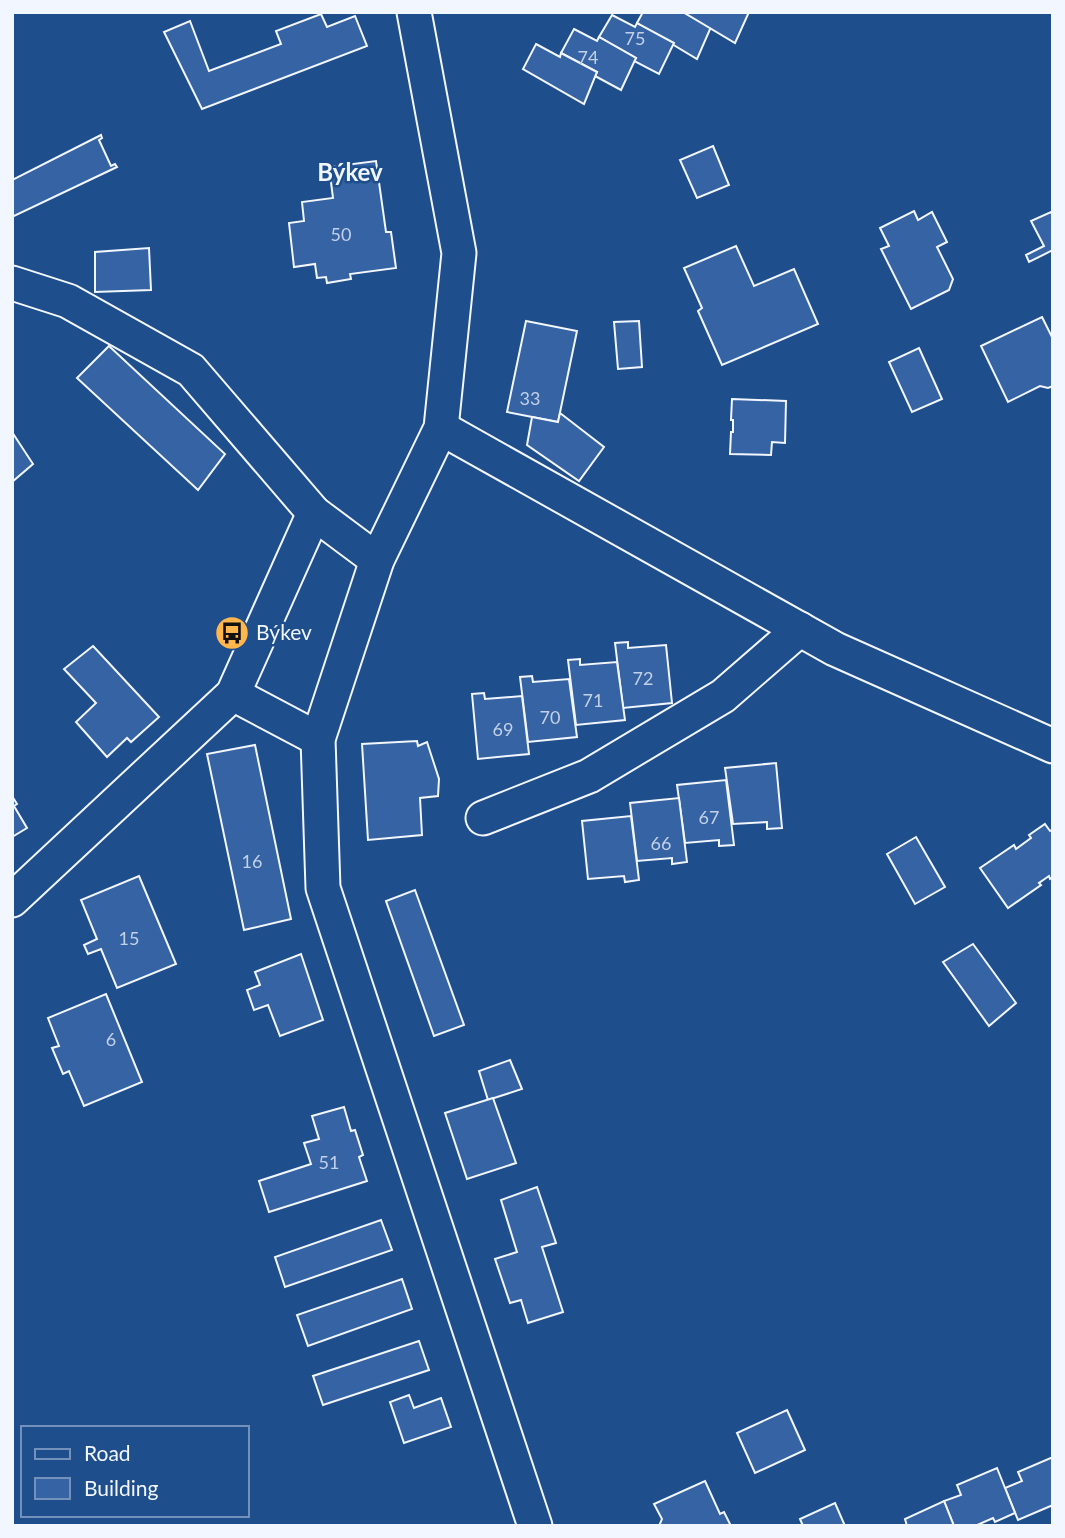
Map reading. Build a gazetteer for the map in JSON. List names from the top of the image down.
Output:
{
  "districts": ["Býkev"],
  "places": {
    "bus stop": ["Býkev"]
  },
  "house_numbers": [
    "75",
    "74",
    "50",
    "33",
    "72",
    "71",
    "70",
    "69",
    "67",
    "66",
    "16",
    "15",
    "6",
    "51"
  ],
  "legend": ["Road", "Building"]
}
